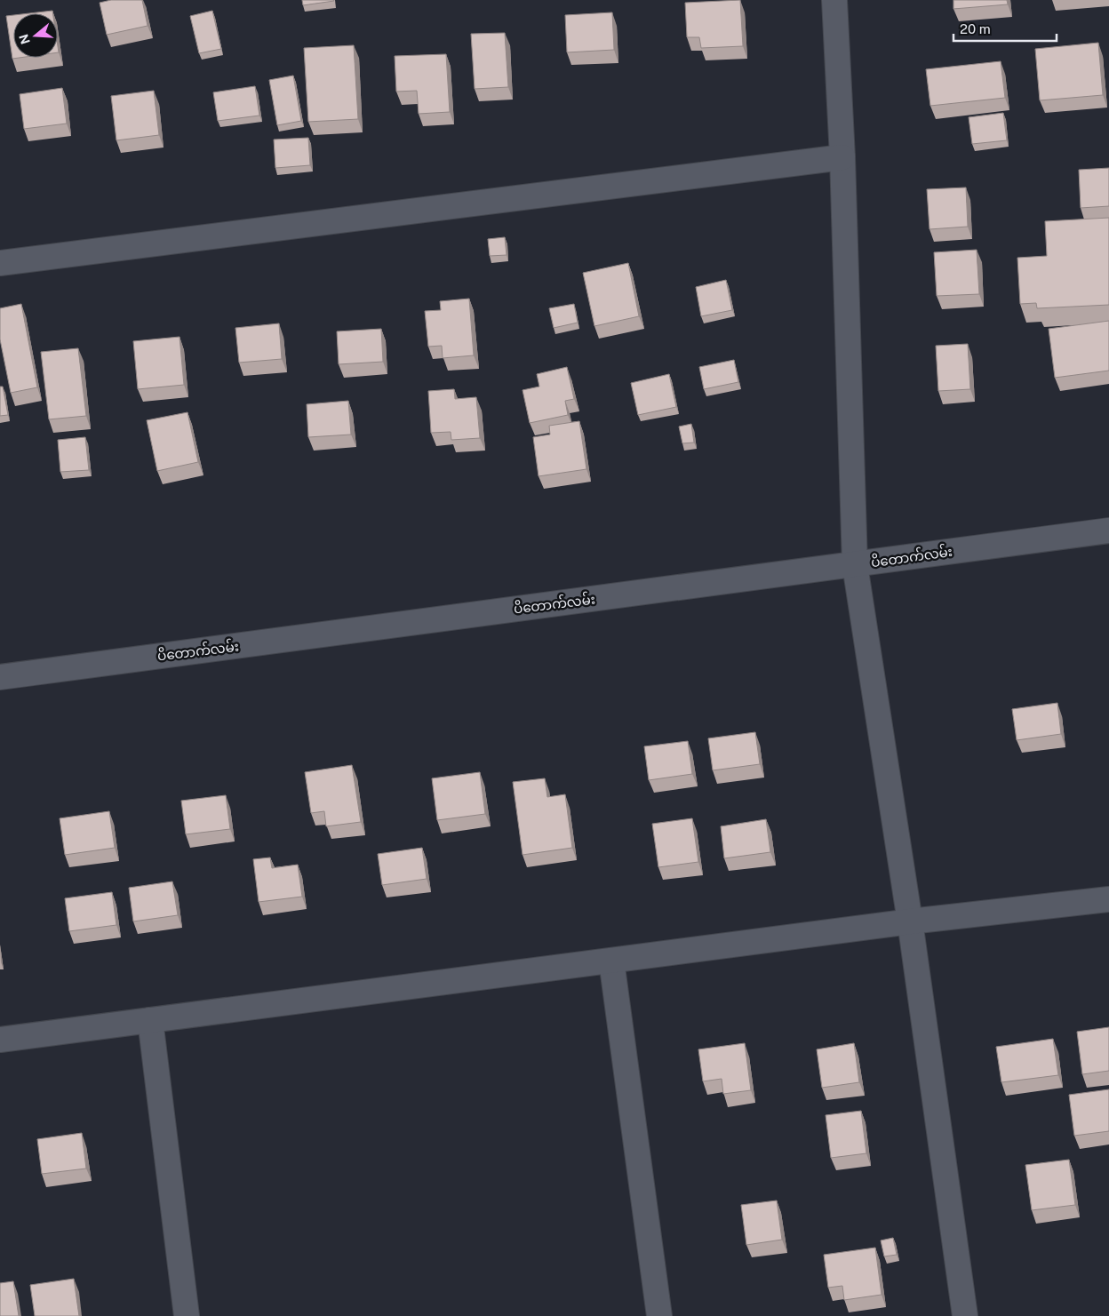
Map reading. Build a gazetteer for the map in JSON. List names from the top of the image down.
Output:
{
  "streets": {
    "street": ["ပိတောက်လမ်း"]
  },
  "scale_bar": "20 m",
  "north": "left"
}
